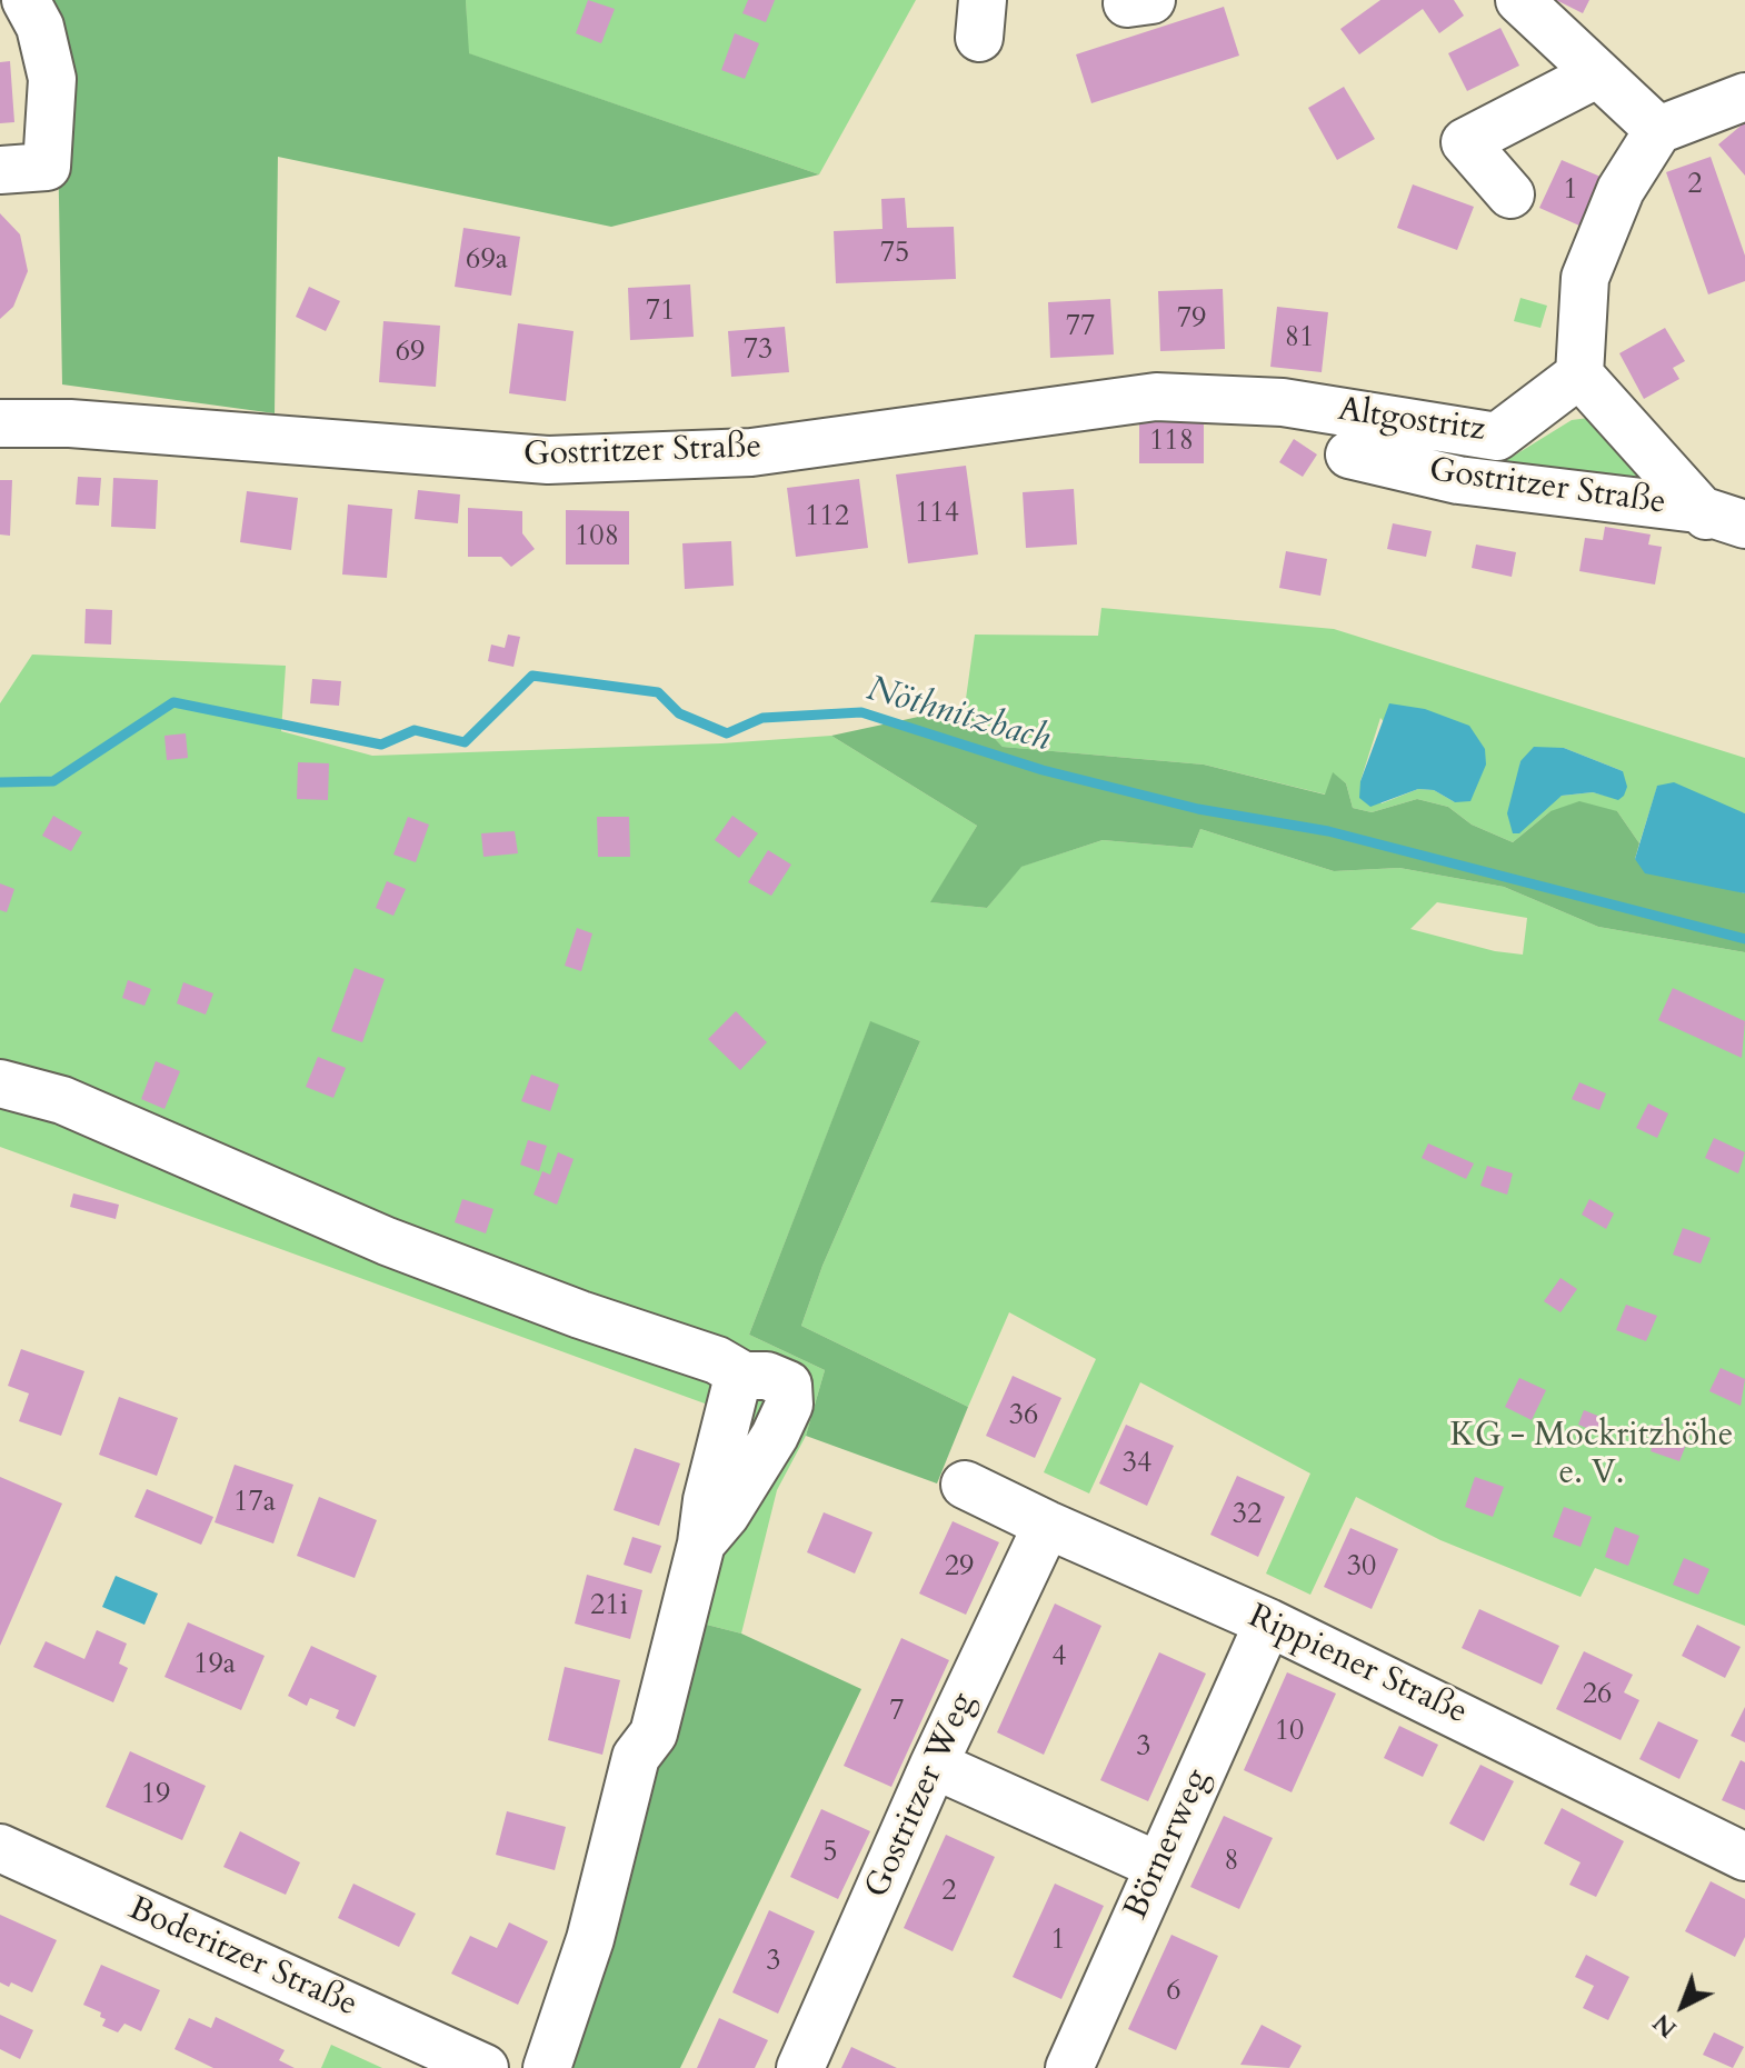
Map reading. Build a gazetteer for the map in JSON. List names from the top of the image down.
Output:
{
  "streets": {
    "street": [
      "Altgostritz",
      "Gostritzer Straße",
      "Rippiener Straße",
      "Gostritzer Weg",
      "Börnerweg",
      "Boderitzer Straße"
    ]
  },
  "crossings": [
    ["Altgostritz", "Gostritzer Straße"],
    ["Rippiener Straße", "Gostritzer Weg"],
    ["Rippiener Straße", "Börnerweg"]
  ],
  "water": ["Nöthnitzbach"],
  "parks": ["KG - Mockritzhöhe e. V."],
  "house_numbers": [
    "2",
    "1",
    "75",
    "69a",
    "71",
    "79",
    "77",
    "81",
    "73",
    "69",
    "118",
    "114",
    "112",
    "108",
    "36",
    "34",
    "17a",
    "32",
    "29",
    "30",
    "21i",
    "4",
    "19a",
    "26",
    "7",
    "10",
    "3",
    "19",
    "5",
    "8",
    "2",
    "1",
    "3",
    "6"
  ],
  "north": "bottom left"
}
